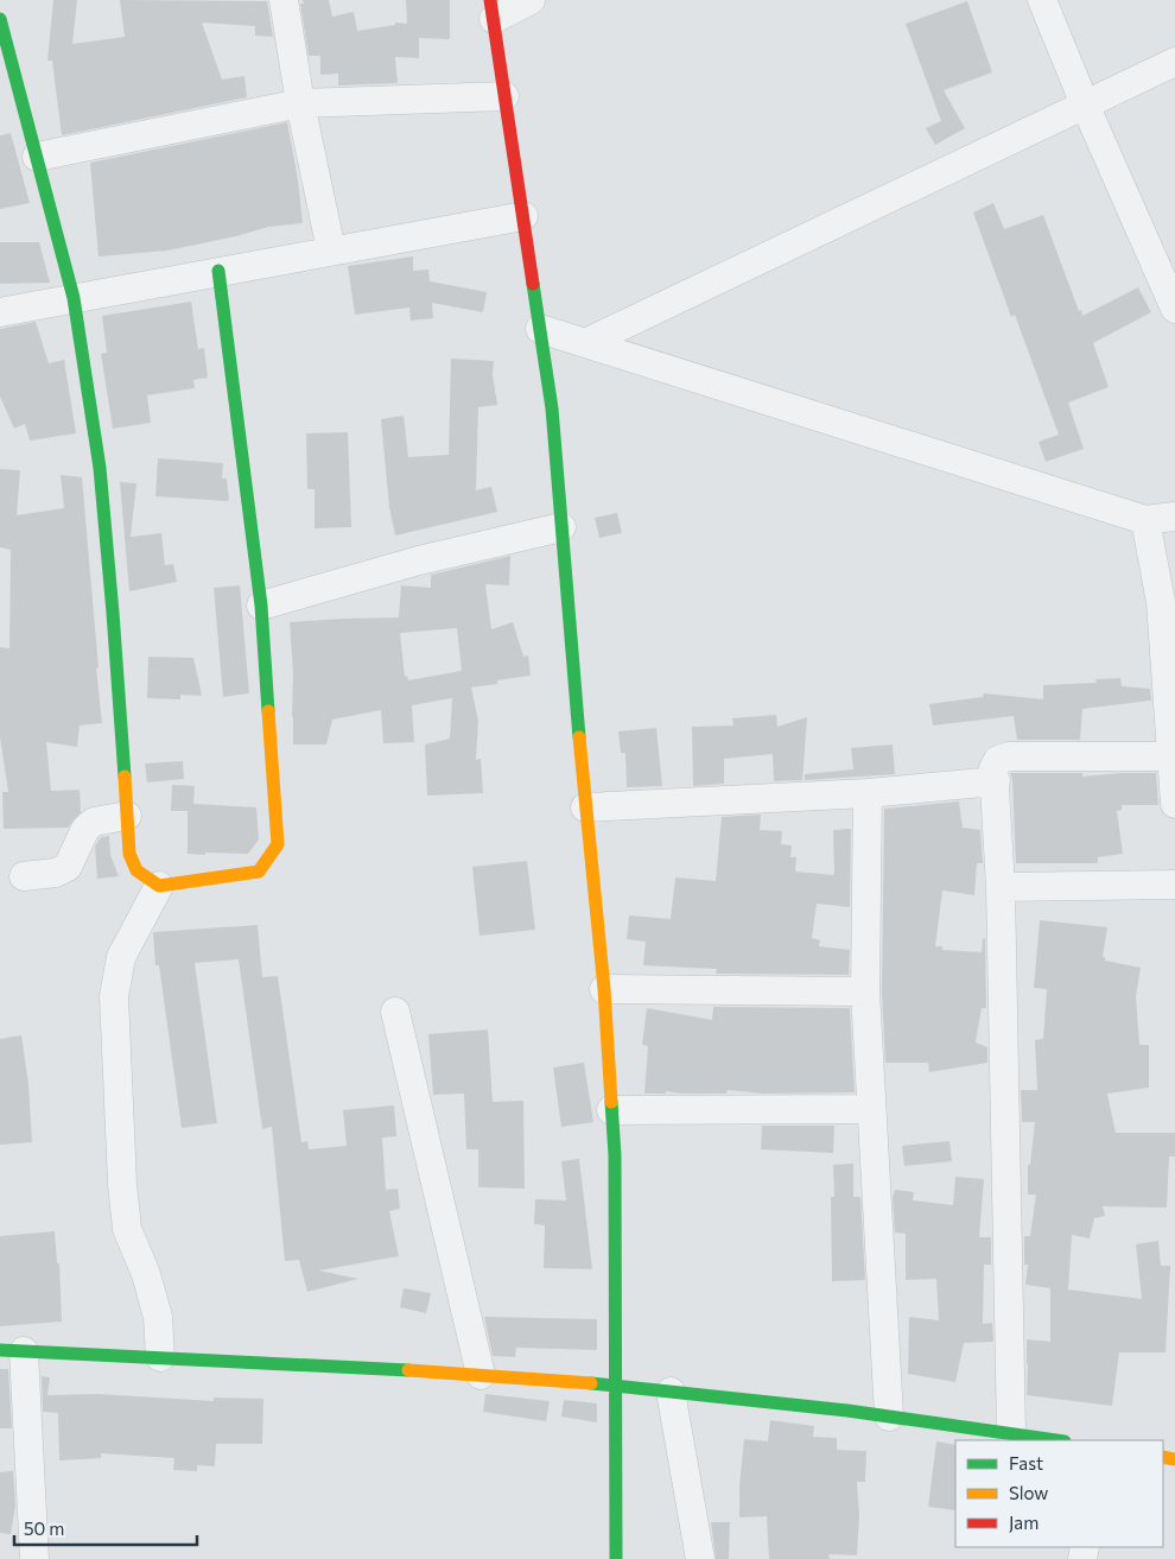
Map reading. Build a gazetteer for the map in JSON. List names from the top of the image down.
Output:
{
  "legend": ["Fast", "Slow", "Jam"],
  "scale_bar": "50 m"
}
